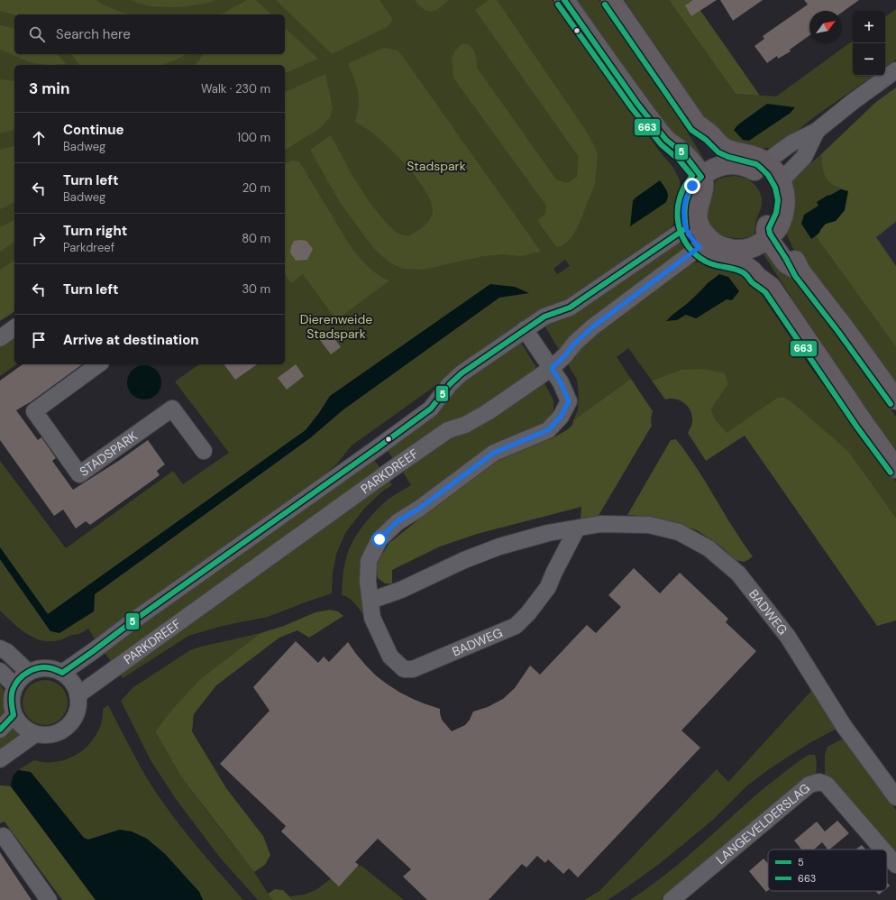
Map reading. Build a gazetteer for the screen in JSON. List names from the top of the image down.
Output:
{
  "streets": {
    "street": [
      "STADSPARK",
      "PARKDREEF",
      "BADWEG",
      "LANGEVELDERSLAG"
    ]
  },
  "crossings": [
    ["PARKDREEF", "BADWEG"]
  ],
  "parks": ["Stadspark", "Dierenweide Stadspark"],
  "lines": ["transit line 5", "transit line 663"],
  "legend": ["5", "663"],
  "north": "top right",
  "page": {
    "map_buttons": ["+", "−"],
    "search": "Search here",
    "heading": ["3 min", "Walk · 230 m"],
    "list": [
      ["Continue", "Badweg", "100 m"],
      ["Turn left", "Badweg", "20 m"],
      ["Turn right", "Parkdreef", "80 m"],
      ["Turn left", "30 m"],
      "Arrive at destination"
    ]
  }
}
